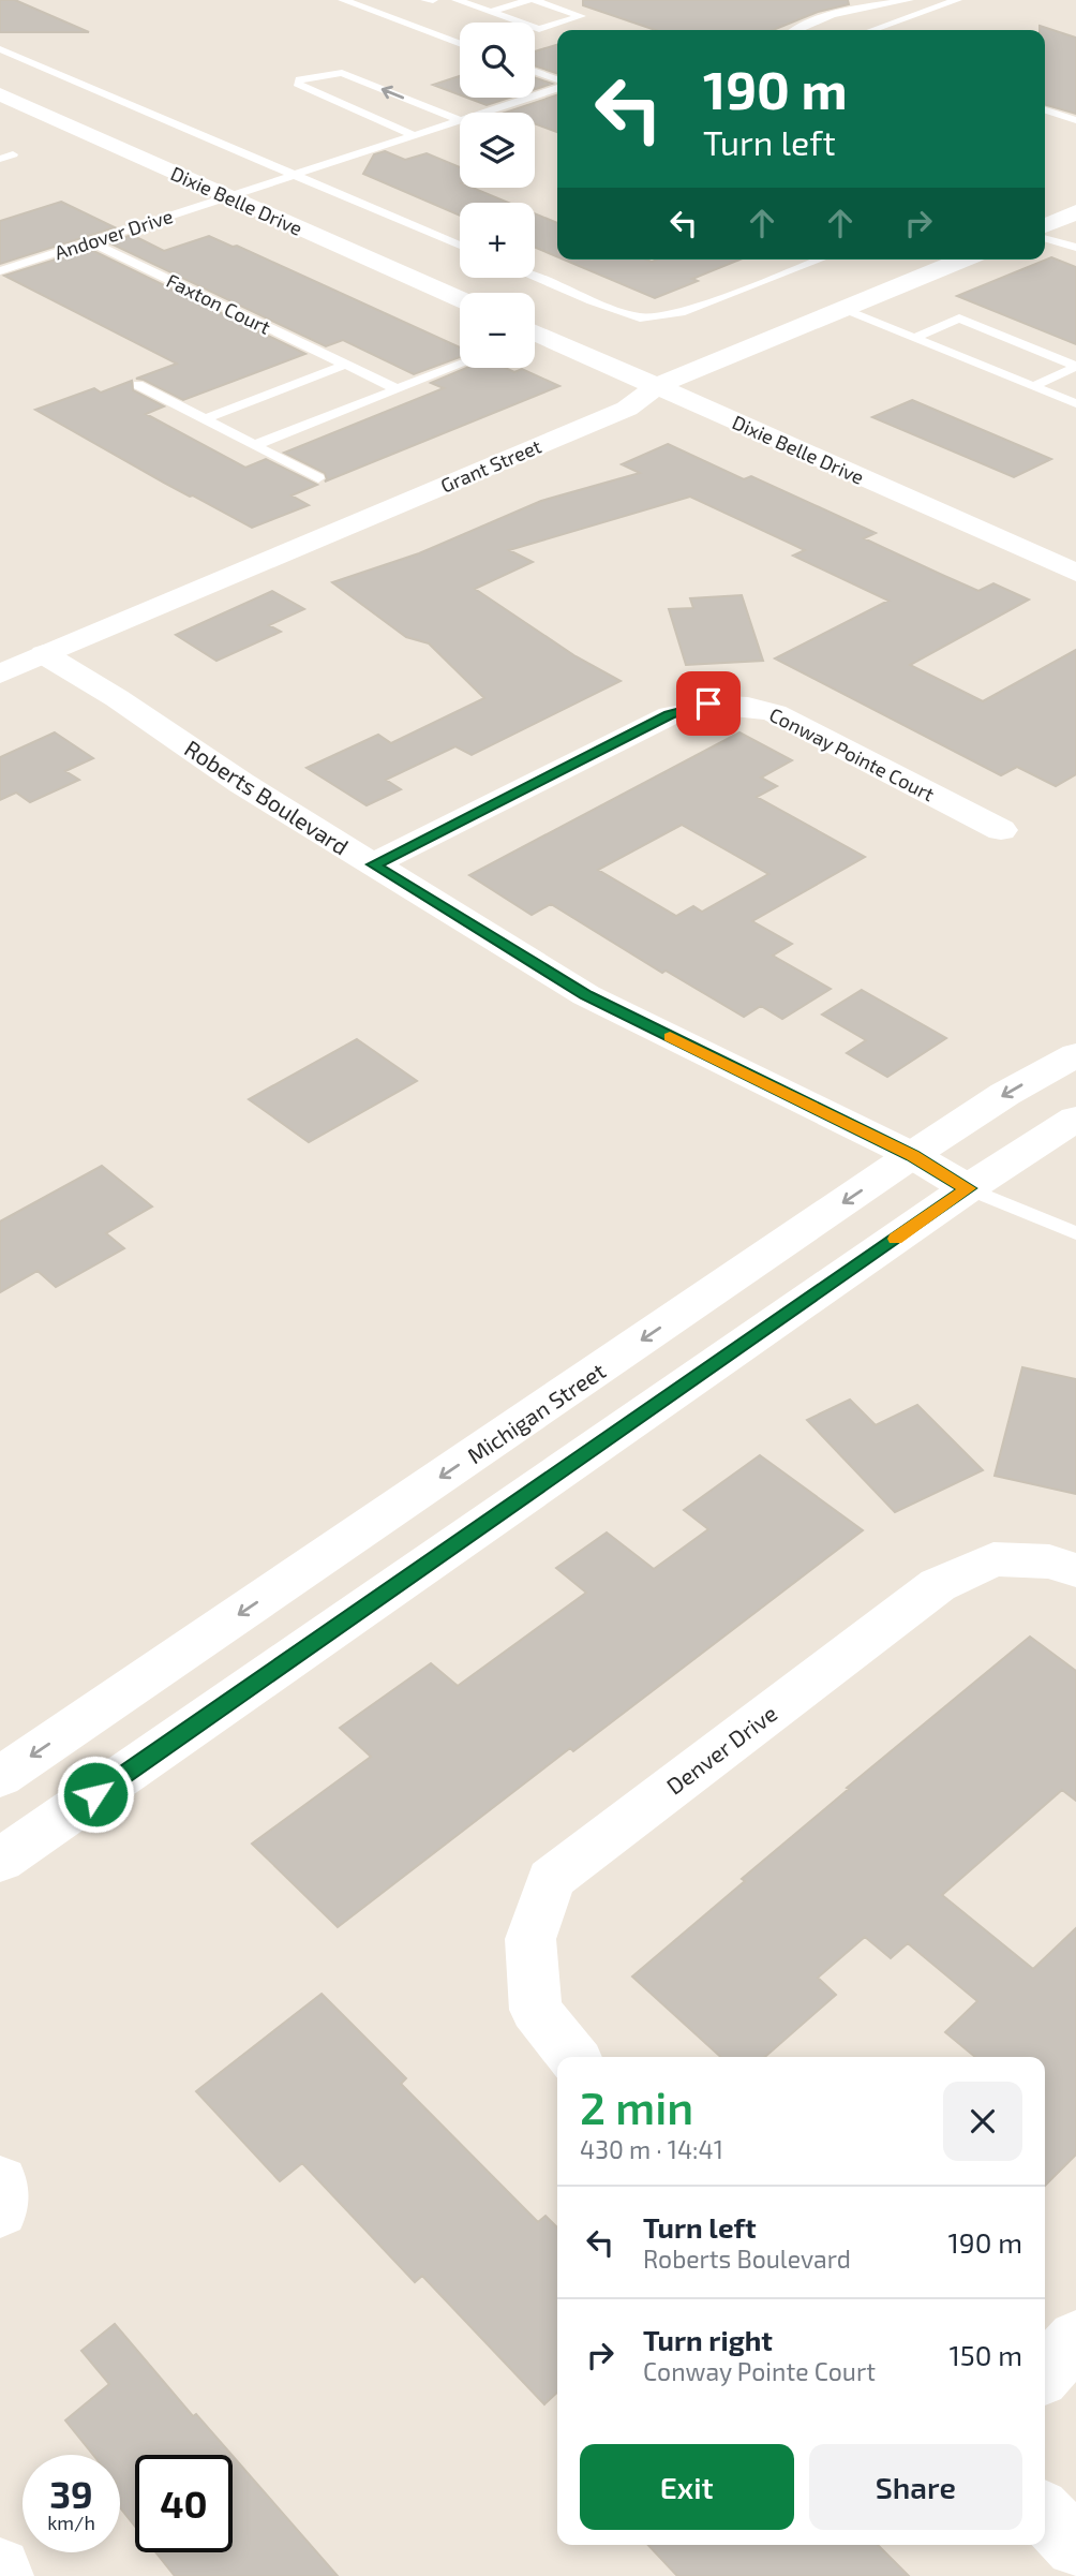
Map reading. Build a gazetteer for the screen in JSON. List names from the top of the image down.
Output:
{
  "streets": {
    "street": [
      "Dixie Belle Drive",
      "Grant Street",
      "Conway Pointe Court",
      "Roberts Boulevard",
      "Michigan Street",
      "Denver Drive"
    ],
    "lane": ["Andover Drive", "Faxton Court"]
  },
  "crossings": [
    ["Dixie Belle Drive", "Andover Drive"],
    ["Dixie Belle Drive", "Grant Street"],
    ["Andover Drive", "Faxton Court"],
    ["Grant Street", "Roberts Boulevard"],
    ["Conway Pointe Court", "Roberts Boulevard"],
    ["Roberts Boulevard", "Michigan Street"]
  ],
  "page": {
    "map_buttons": ["+", "−"],
    "turn": ["190 m", "Turn left"],
    "heading": ["2 min", "430 m · 14:41"],
    "list": [
      {
        "name": "Turn left",
        "note": "Roberts Boulevard",
        "value": "190 m"
      },
      {
        "name": "Turn right",
        "note": "Conway Pointe Court",
        "value": "150 m"
      }
    ],
    "buttons": ["Exit", "Share"],
    "speed": "39 km/h",
    "limit": "40"
  }
}
